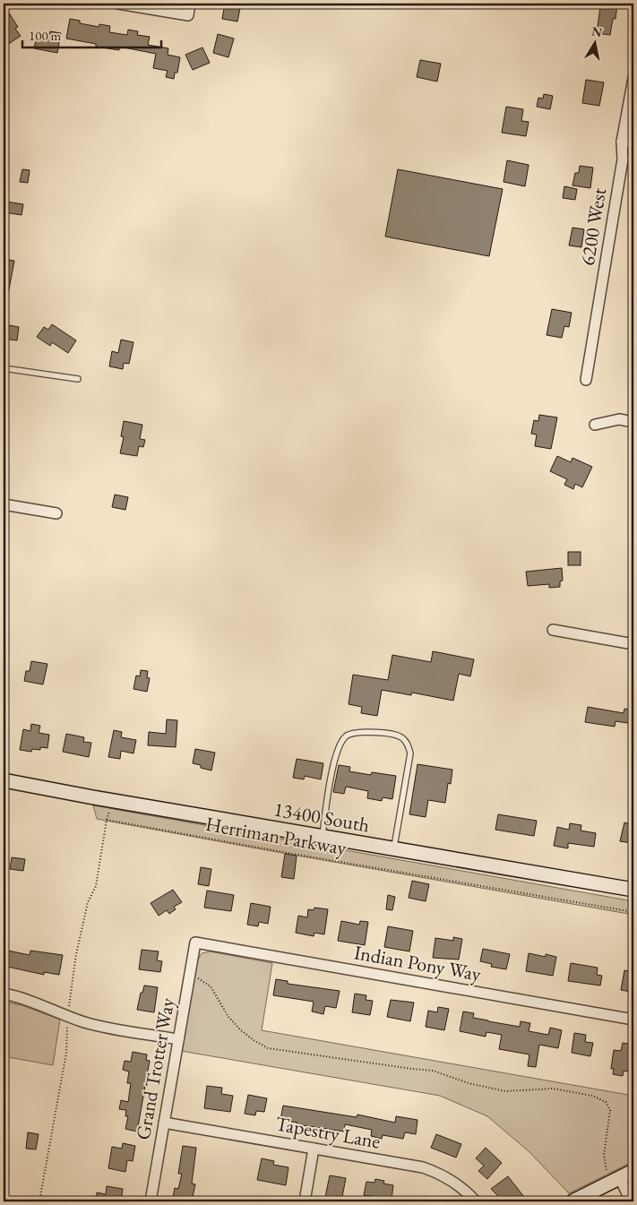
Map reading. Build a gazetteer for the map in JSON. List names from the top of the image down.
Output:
{
  "streets": {
    "main road": ["13400 South"],
    "street": [
      "6200 West",
      "Indian Pony Way",
      "Grand Trotter Way",
      "Tapestry Lane"
    ],
    "path": ["Herriman Parkway"]
  },
  "crossings": [
    ["Indian Pony Way", "Grand Trotter Way"],
    ["Grand Trotter Way", "Tapestry Lane"]
  ],
  "scale_bar": "100 m",
  "north": "top"
}
